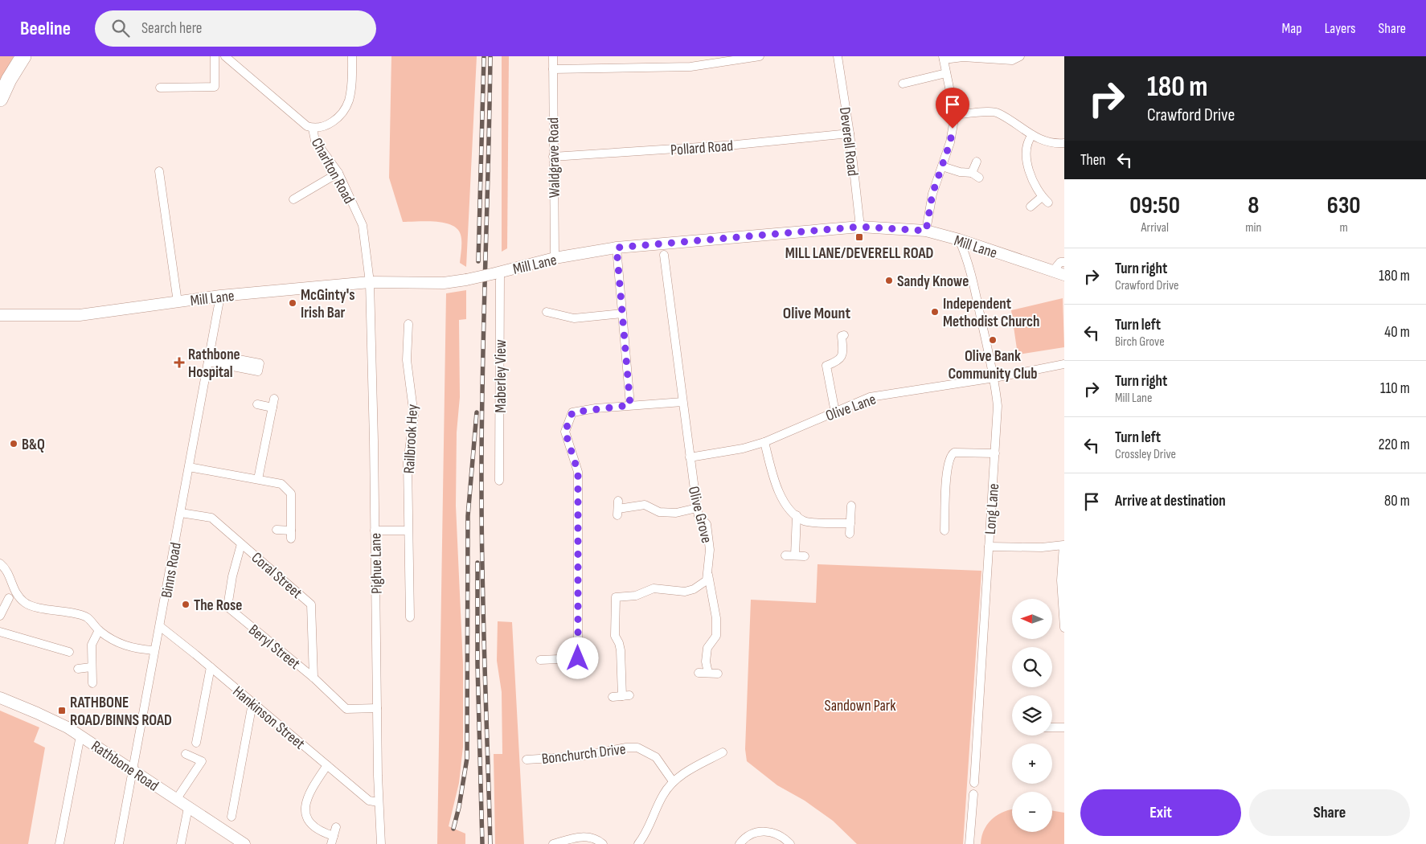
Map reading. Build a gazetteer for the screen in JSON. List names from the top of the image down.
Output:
{
  "streets": {
    "street": [
      "Deverell Road",
      "Pollard Road",
      "Waldgrave Road",
      "Charlton Road",
      "Mill Lane",
      "Maberley View",
      "Olive Lane",
      "Railbrook Hey",
      "Long Lane",
      "Olive Grove",
      "Pighue Lane",
      "Binns Road",
      "Coral Street",
      "Beryl Street",
      "Hankinson Street",
      "Bonchurch Drive",
      "Rathbone Road"
    ]
  },
  "crossings": [
    ["Deverell Road", "Pollard Road"],
    ["Deverell Road", "Mill Lane"],
    ["Pollard Road", "Waldgrave Road"],
    ["Waldgrave Road", "Mill Lane"],
    ["Charlton Road", "Mill Lane"],
    ["Charlton Road", "Pighue Lane"],
    ["Mill Lane", "Maberley View"],
    ["Mill Lane", "Long Lane"],
    ["Mill Lane", "Pighue Lane"],
    ["Mill Lane", "Binns Road"],
    ["Olive Lane", "Long Lane"],
    ["Olive Lane", "Olive Grove"],
    ["Pighue Lane", "Beryl Street"],
    ["Pighue Lane", "Hankinson Street"],
    ["Binns Road", "Coral Street"],
    ["Binns Road", "Hankinson Street"],
    ["Binns Road", "Rathbone Road"],
    ["Coral Street", "Beryl Street"]
  ],
  "districts": ["Olive Mount"],
  "parks": ["Sandown Park"],
  "places": {
    "transit": ["MILL LANE/DEVERELL ROAD", "RATHBONE ROAD/BINNS ROAD"],
    "other": [
      "Sandy Knowe",
      "McGinty's Irish Bar",
      "Independent Methodist Church",
      "Olive Bank Community Club",
      "B&Q",
      "The Rose"
    ],
    "health": ["Rathbone Hospital"]
  },
  "north": "left",
  "page": {
    "header": "Beeline",
    "search": "Search here",
    "nav": ["Map", "Layers", "Share"],
    "turn": ["180 m", "Crawford Drive"],
    "then": "Then",
    "eta": [
      "09:50",
      "Arrival",
      "8",
      "min",
      "630",
      "m"
    ],
    "list": [
      {
        "name": "Turn right",
        "note": "Crawford Drive",
        "value": "180 m"
      },
      {
        "name": "Turn left",
        "note": "Birch Grove",
        "value": "40 m"
      },
      {
        "name": "Turn right",
        "note": "Mill Lane",
        "value": "110 m"
      },
      {
        "name": "Turn left",
        "note": "Crossley Drive",
        "value": "220 m"
      },
      {
        "name": "Arrive at destination",
        "value": "80 m"
      }
    ],
    "map_buttons": ["+", "−"],
    "buttons": ["Exit", "Share"]
  }
}
